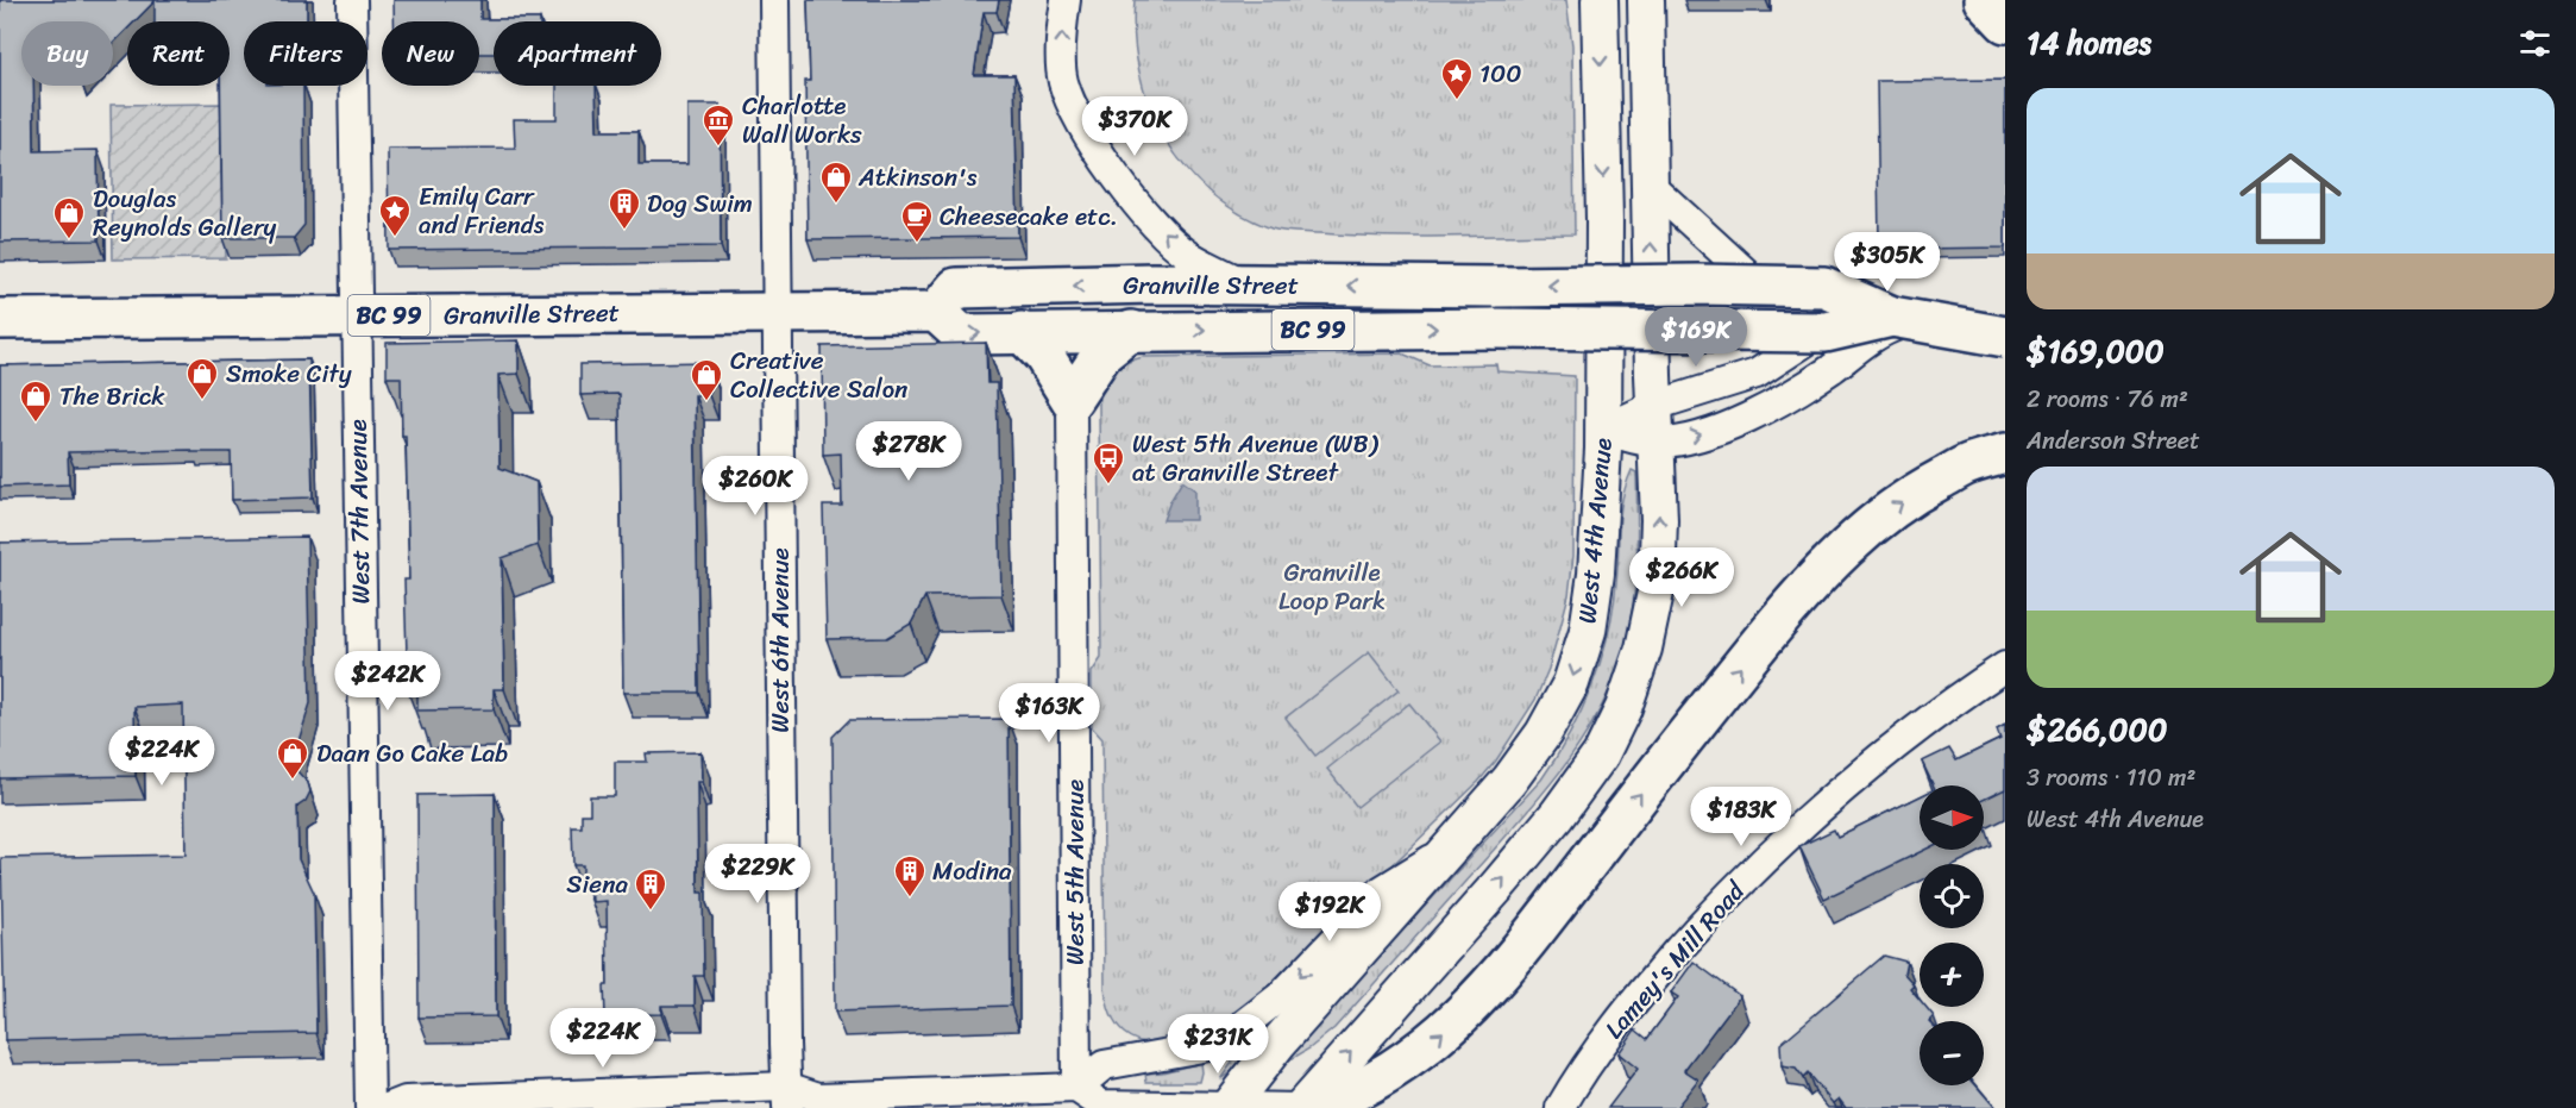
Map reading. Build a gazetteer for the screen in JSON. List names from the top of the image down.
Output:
{
  "streets": {
    "highway": ["Granville Street", "BC 99"],
    "main road": ["West 4th Avenue"],
    "street": [
      "West 7th Avenue",
      "West 6th Avenue",
      "West 5th Avenue",
      "Lamey's Mill Road"
    ]
  },
  "crossings": [
    ["Granville Street", "BC 99"],
    ["Granville Street", "West 7th Avenue"],
    ["Granville Street", "West 6th Avenue"]
  ],
  "parks": ["Granville Loop Park"],
  "places": {
    "place": ["100", "Emily Carr and Friends"],
    "museum": ["Charlotte Wall Works"],
    "shop": [
      "Atkinson's",
      "Douglas Reynolds Gallery",
      "Smoke City",
      "Creative Collective Salon",
      "The Brick",
      "Daan Go Cake Lab"
    ],
    "building": ["Dog Swim", "Modina", "Siena"],
    "cafe": ["Cheesecake etc."],
    "bus stop": ["West 5th Avenue (WB) at Granville Street"]
  },
  "north": "right",
  "page": {
    "heading": "14 homes",
    "chip": [
      "Buy",
      "Rent",
      "Filters",
      "New",
      "Apartment"
    ],
    "list": [
      {
        "name": "$169,000",
        "note": "2 rooms · 76 m² · Anderson Street"
      },
      {
        "name": "$266,000",
        "note": "3 rooms · 110 m² · West 4th Avenue"
      }
    ],
    "price": [
      "$370K",
      "$305K",
      "$169K",
      "$278K",
      "$260K",
      "$266K",
      "$242K",
      "$163K",
      "$224K",
      "$183K",
      "$229K",
      "$192K",
      "$224K",
      "$231K"
    ],
    "map_buttons": ["+", "−"]
  }
}
